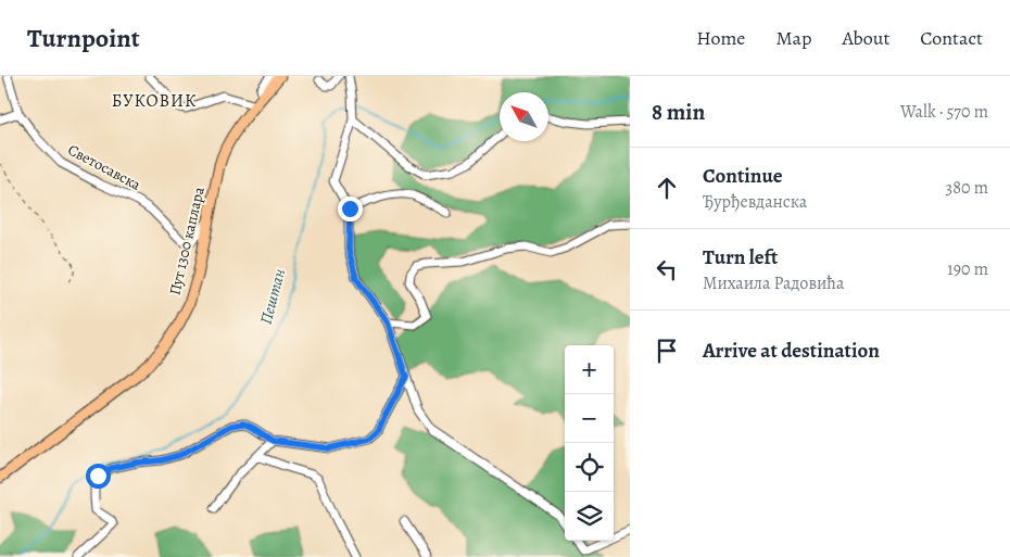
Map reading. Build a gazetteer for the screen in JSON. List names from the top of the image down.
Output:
{
  "streets": {
    "main road": ["Пут 1300 каплара"],
    "street": ["Светосавска"]
  },
  "crossings": [
    ["Светосавска", "Пут 1300 каплара"]
  ],
  "districts": ["БУКОВИК"],
  "water": ["Пештан"],
  "north": "top left",
  "page": {
    "header": "Turnpoint",
    "nav": [
      "Home",
      "Map",
      "About",
      "Contact"
    ],
    "heading": ["8 min", "Walk · 570 m"],
    "list": [
      ["Continue", "Ђурђевданска", "380 m"],
      ["Turn left", "Михаила Радовића", "190 m"],
      "Arrive at destination"
    ],
    "map_buttons": ["+", "−"]
  }
}
